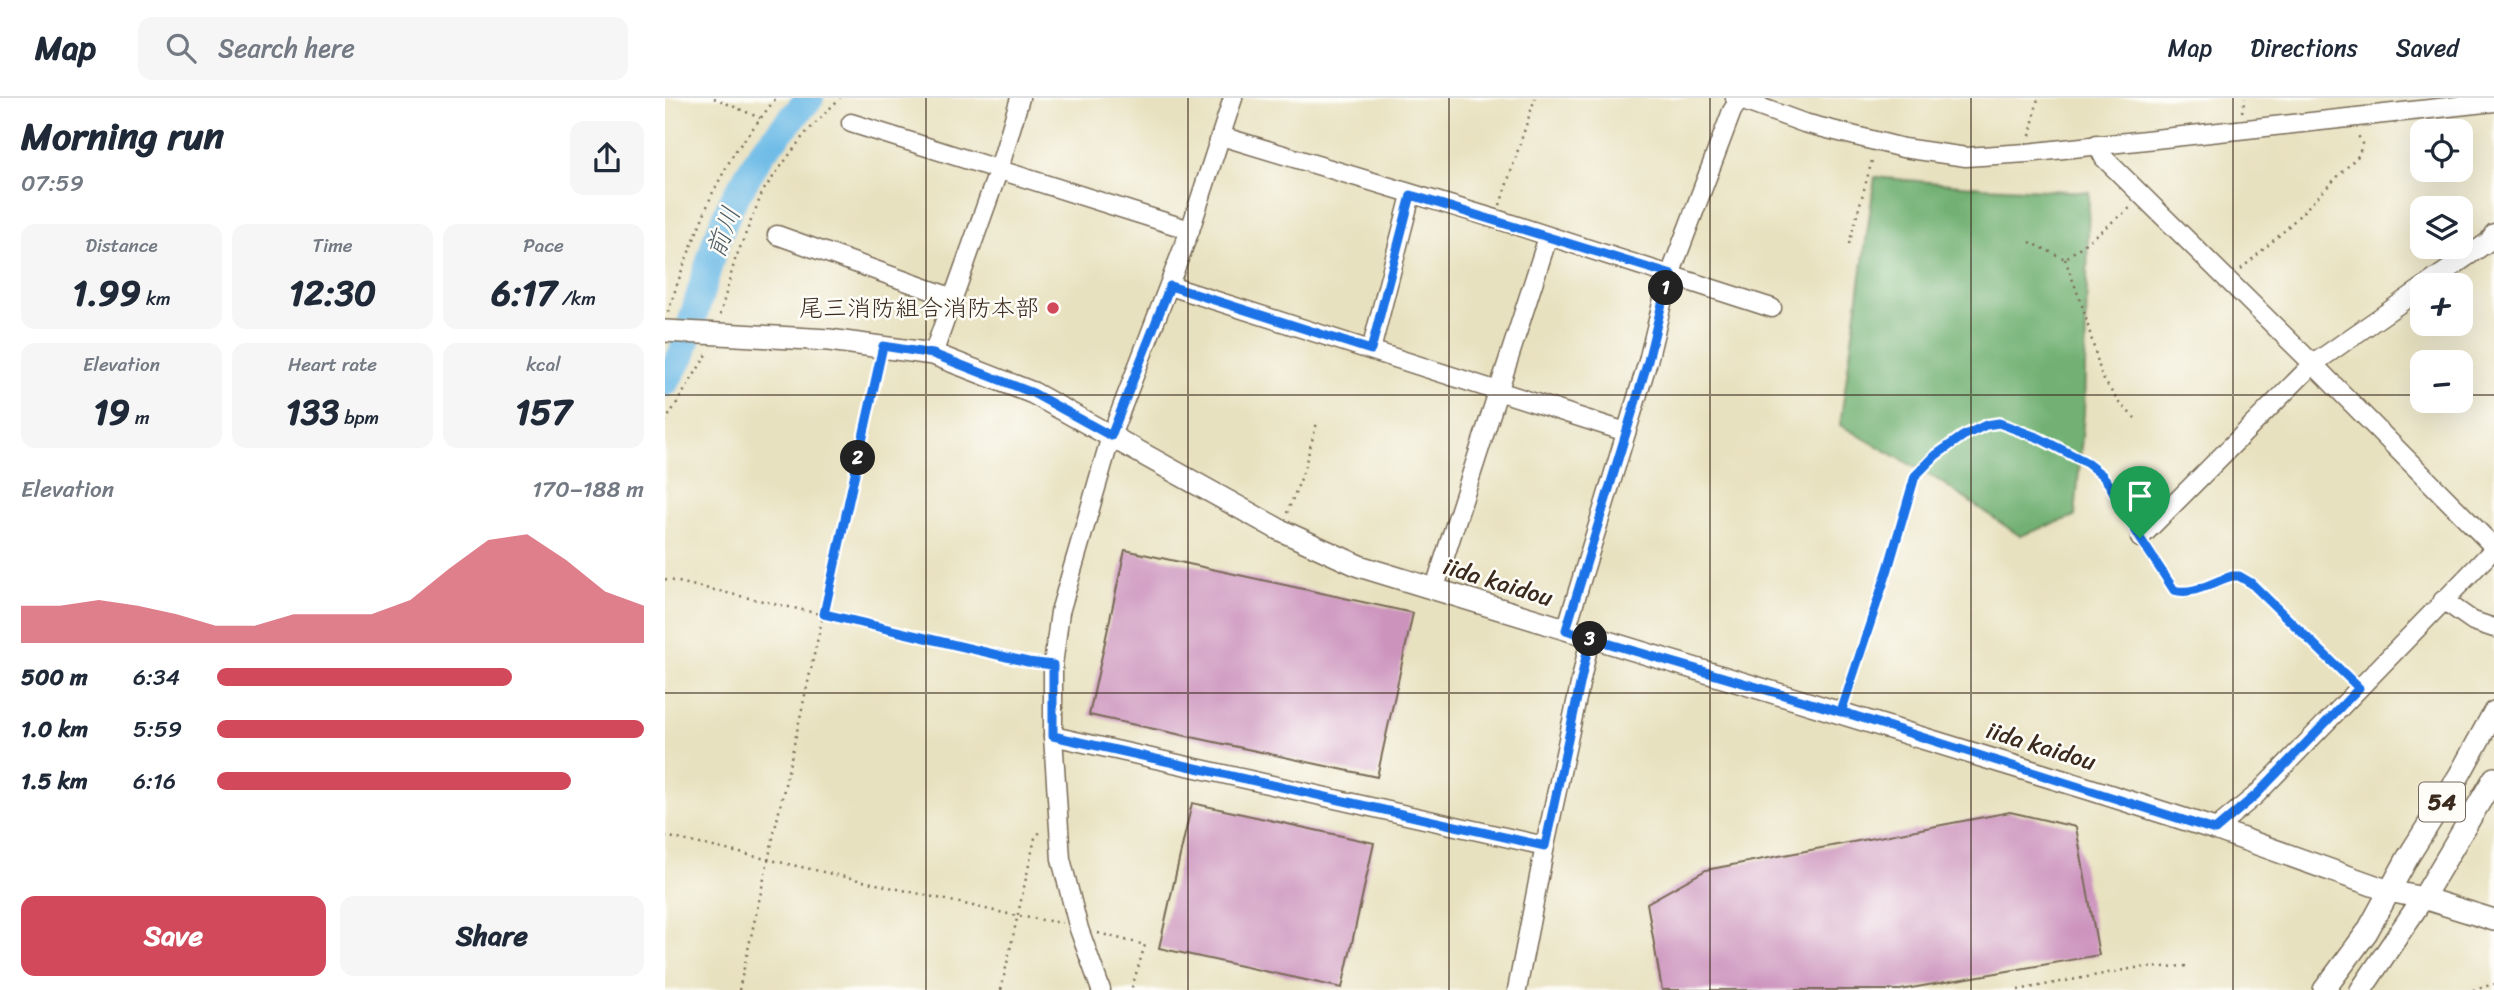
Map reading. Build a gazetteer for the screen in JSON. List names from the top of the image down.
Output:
{
  "streets": {
    "main road": ["iida kaidou", "54"]
  },
  "crossings": [
    ["iida kaidou", "54"]
  ],
  "water": ["前川"],
  "places": ["尾三消防組合消防本部"],
  "page": {
    "header": "Map",
    "search": "Search here",
    "nav": ["Map", "Directions", "Saved"],
    "heading": ["Morning run", "07:59"],
    "map_buttons": ["+", "−"],
    "stats": [
      ["Distance", "1.99 km"],
      ["Time", "12:30"],
      ["Pace", "6:17 /km"],
      ["Elevation", "19 m"],
      ["Heart rate", "133 bpm"],
      ["kcal", "157"]
    ],
    "pins": ["1", "2", "3"],
    "chart": ["Elevation", "170–188 m"],
    "list": [
      {
        "name": "500 m",
        "note": "6:34"
      },
      {
        "name": "1.0 km",
        "note": "5:59"
      },
      {
        "name": "1.5 km",
        "note": "6:16"
      }
    ],
    "buttons": ["Save", "Share"]
  }
}
